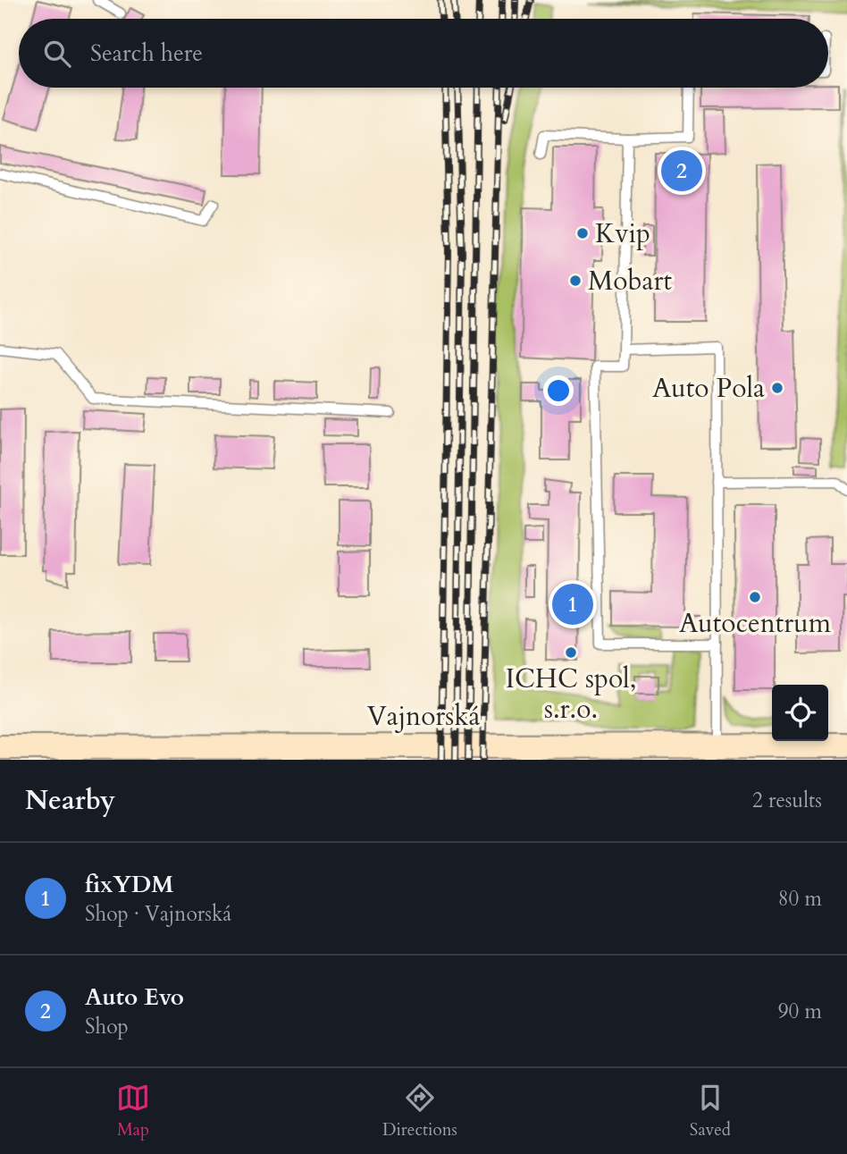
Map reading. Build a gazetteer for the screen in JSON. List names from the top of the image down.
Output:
{
  "streets": {
    "main road": ["Vajnorská"]
  },
  "places": [
    "Kvip",
    "Mobart",
    "Auto Pola",
    "Autocentrum",
    "ICHC spol, s.r.o."
  ],
  "page": {
    "search": "Search here",
    "pins": ["2", "1"],
    "heading": ["Nearby", "2 results"],
    "list": [
      {
        "mark": "1",
        "name": "fixYDM",
        "note": "Shop · Vajnorská",
        "value": "80 m"
      },
      {
        "mark": "2",
        "name": "Auto Evo",
        "note": "Shop",
        "value": "90 m"
      }
    ],
    "nav": ["Map", "Directions", "Saved"]
  }
}
